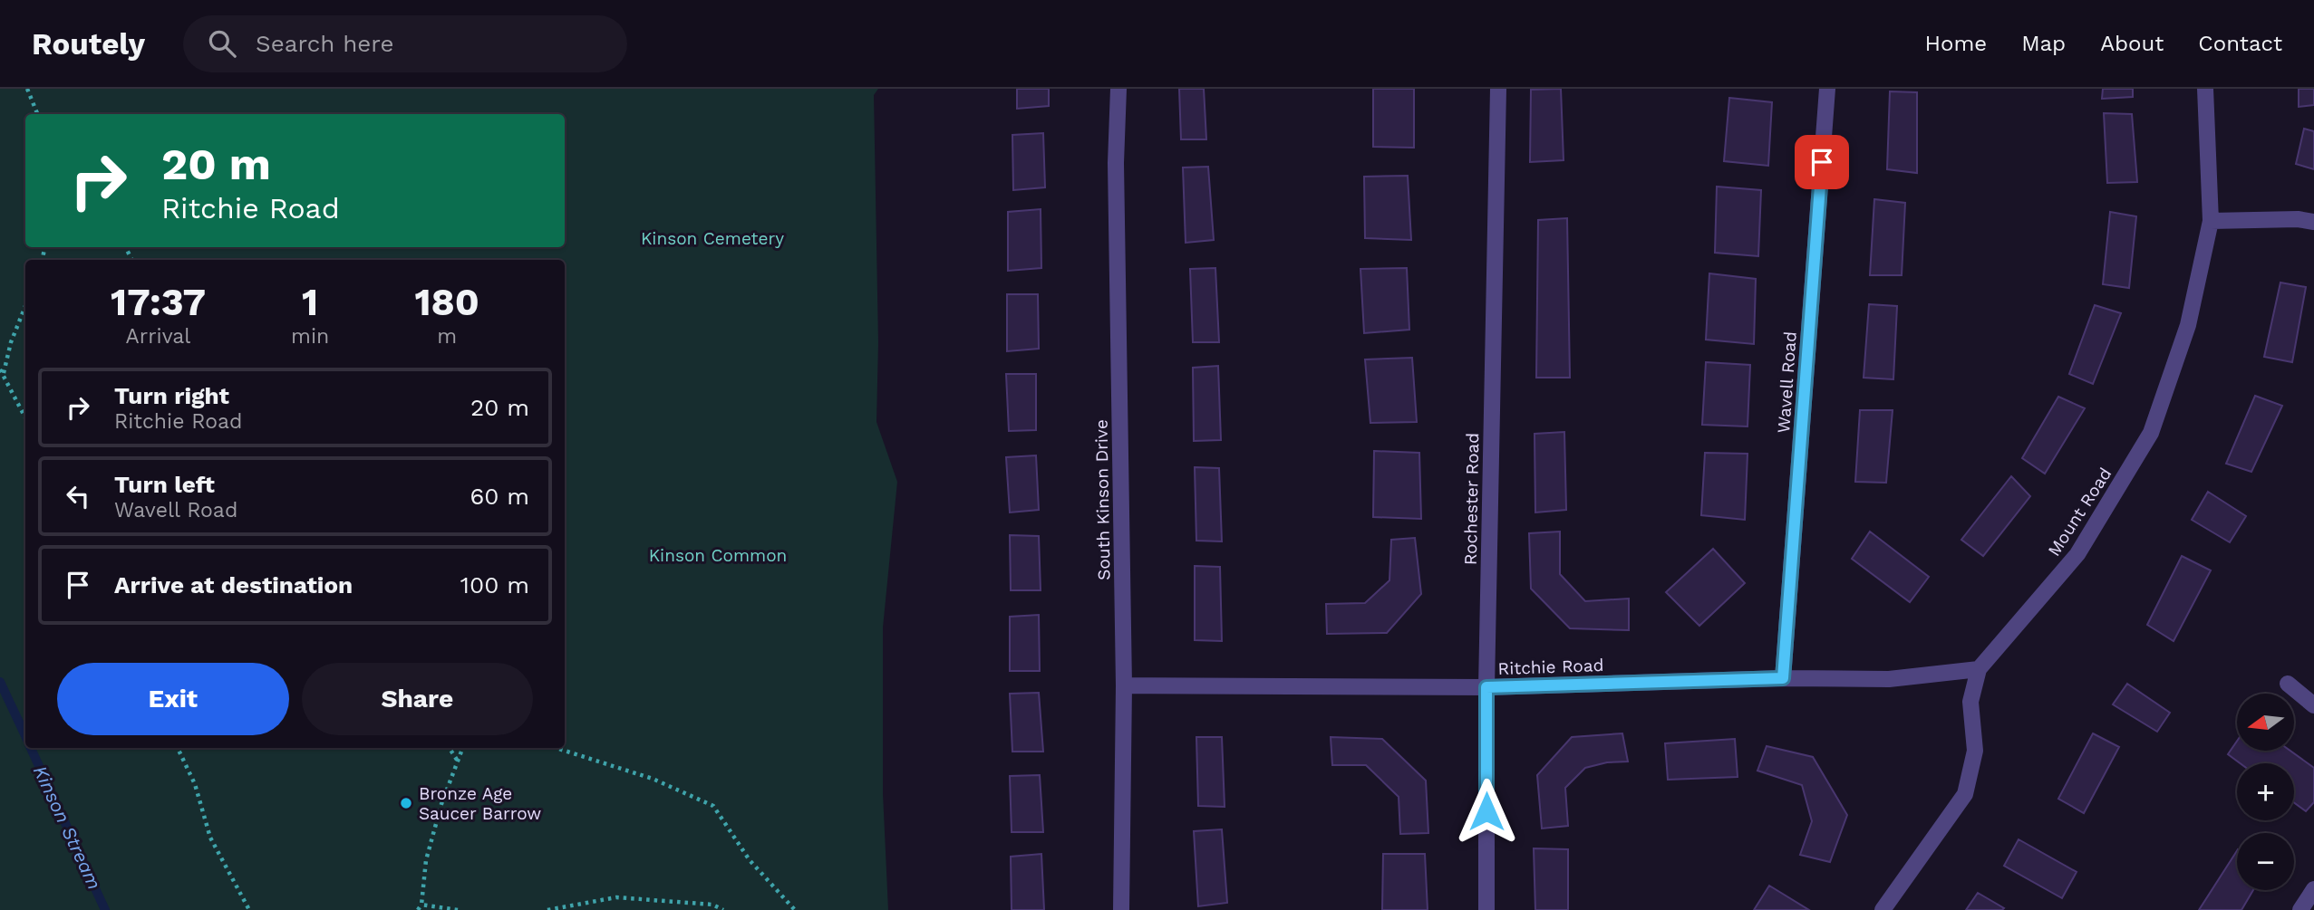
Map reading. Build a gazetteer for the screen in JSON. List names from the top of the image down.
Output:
{
  "streets": {
    "street": [
      "Wavell Road",
      "Rochester Road",
      "South Kinson Drive",
      "Mount Road",
      "Ritchie Road"
    ]
  },
  "crossings": [
    ["Wavell Road", "Ritchie Road"],
    ["Rochester Road", "Ritchie Road"],
    ["South Kinson Drive", "Ritchie Road"],
    ["Mount Road", "Ritchie Road"]
  ],
  "water": ["Kinson Stream"],
  "parks": ["Kinson Cemetery", "Kinson Common"],
  "places": ["Bronze Age Saucer Barrow"],
  "north": "left",
  "page": {
    "header": "Routely",
    "search": "Search here",
    "nav": [
      "Home",
      "Map",
      "About",
      "Contact"
    ],
    "turn": ["20 m", "Ritchie Road"],
    "eta": [
      "17:37",
      "Arrival",
      "1",
      "min",
      "180",
      "m"
    ],
    "list": [
      {
        "name": "Turn right",
        "note": "Ritchie Road",
        "value": "20 m"
      },
      {
        "name": "Turn left",
        "note": "Wavell Road",
        "value": "60 m"
      },
      {
        "name": "Arrive at destination",
        "value": "100 m"
      }
    ],
    "buttons": ["Exit", "Share"],
    "map_buttons": ["+", "−"]
  }
}
